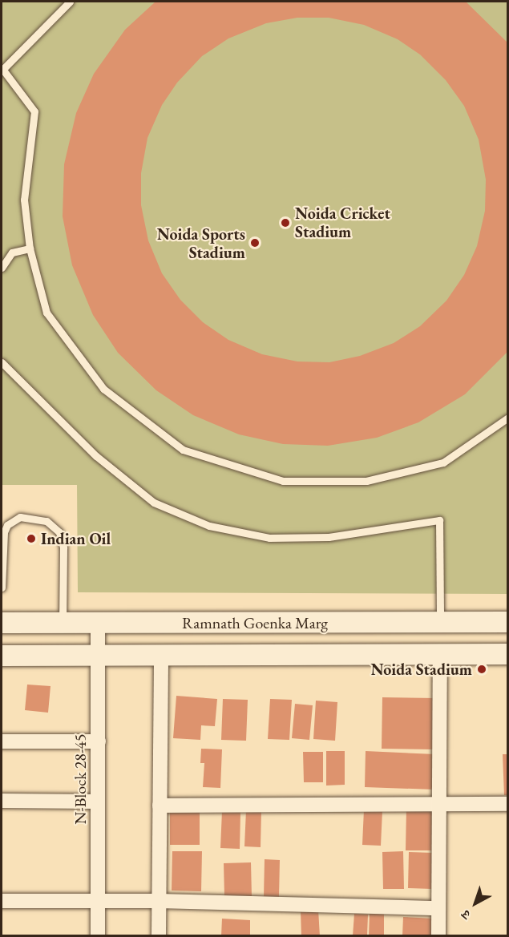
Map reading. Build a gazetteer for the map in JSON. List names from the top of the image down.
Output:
{
  "streets": {
    "street": ["Ramnath Goenka Marg", "N-Block 28-45"]
  },
  "crossings": [
    ["Ramnath Goenka Marg", "N-Block 28-45"]
  ],
  "places": [
    "Noida Cricket Stadium",
    "Noida Sports Stadium",
    "Indian Oil",
    "Noida Stadium"
  ],
  "north": "bottom left"
}
